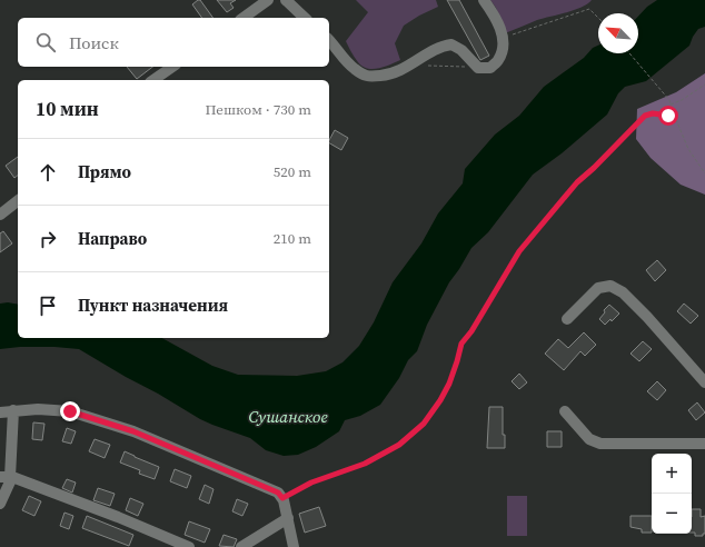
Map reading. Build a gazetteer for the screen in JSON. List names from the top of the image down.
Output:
{
  "water": ["Сушанское"],
  "north": "top left",
  "page": {
    "search": "Поиск",
    "heading": ["10 мин", "Пешком · 730 m"],
    "list": [
      ["Прямо", "520 m"],
      ["Направо", "210 m"],
      "Пункт назначения"
    ],
    "map_buttons": ["+", "−"]
  }
}
